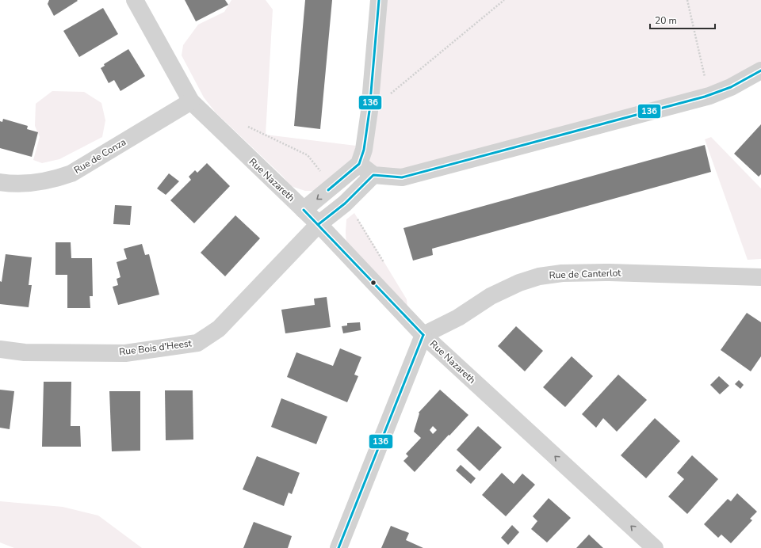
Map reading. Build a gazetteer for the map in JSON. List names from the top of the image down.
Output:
{
  "streets": {
    "street": [
      "Rue de Conza",
      "Rue Nazareth",
      "Rue de Canterlot",
      "Rue Bois d'Heest"
    ]
  },
  "crossings": [
    ["Rue de Conza", "Rue Nazareth"],
    ["Rue Nazareth", "Rue de Canterlot"],
    ["Rue Nazareth", "Rue Bois d'Heest"]
  ],
  "one_way": ["Rue Nazareth"],
  "lines": ["transit line 136"],
  "scale_bar": "20 m"
}
